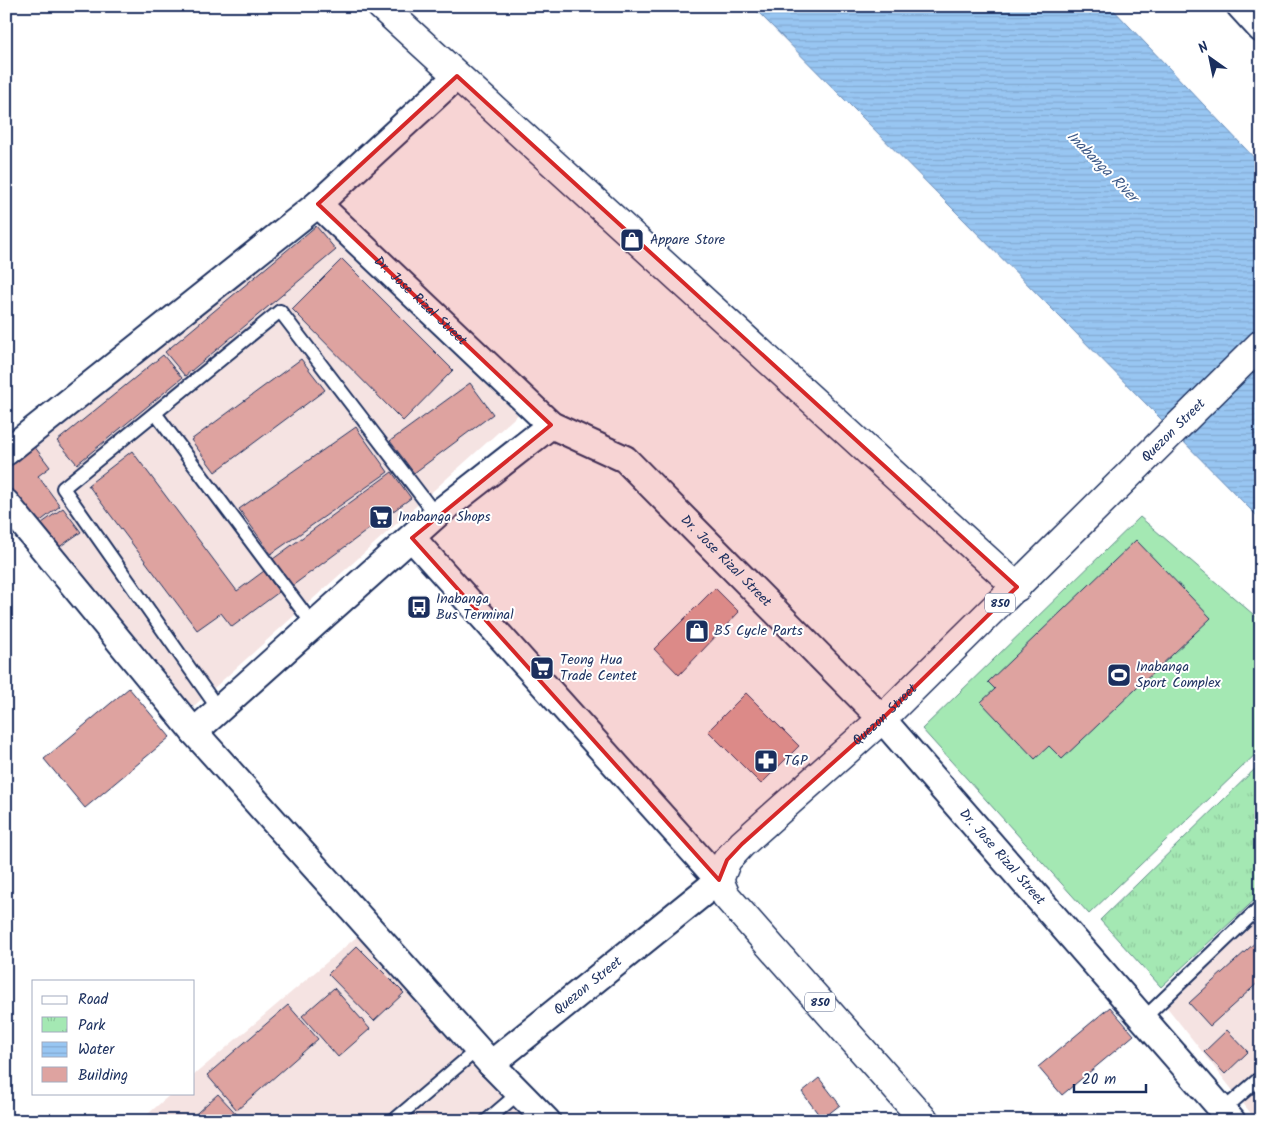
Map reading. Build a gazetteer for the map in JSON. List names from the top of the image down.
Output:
{
  "streets": {
    "main road": ["Quezon Street", "850"],
    "street": ["Dr. Jose Rizal Street"]
  },
  "crossings": [
    ["Dr. Jose Rizal Street", "Quezon Street"],
    ["Quezon Street", "850"]
  ],
  "water": ["Inabanga River"],
  "places": {
    "shop": ["Appare Store", "B5 Cycle Parts"],
    "supermarket": ["Inabanga Shops", "Teong Hua Trade Centet"],
    "bus stop": ["Inabanga Bus Terminal"],
    "sports": ["Inabanga Sport Complex"],
    "pharmacy": ["TGP"]
  },
  "legend": [
    "Road",
    "Park",
    "Water",
    "Building"
  ],
  "scale_bar": "20 m",
  "north": "top left"
}
